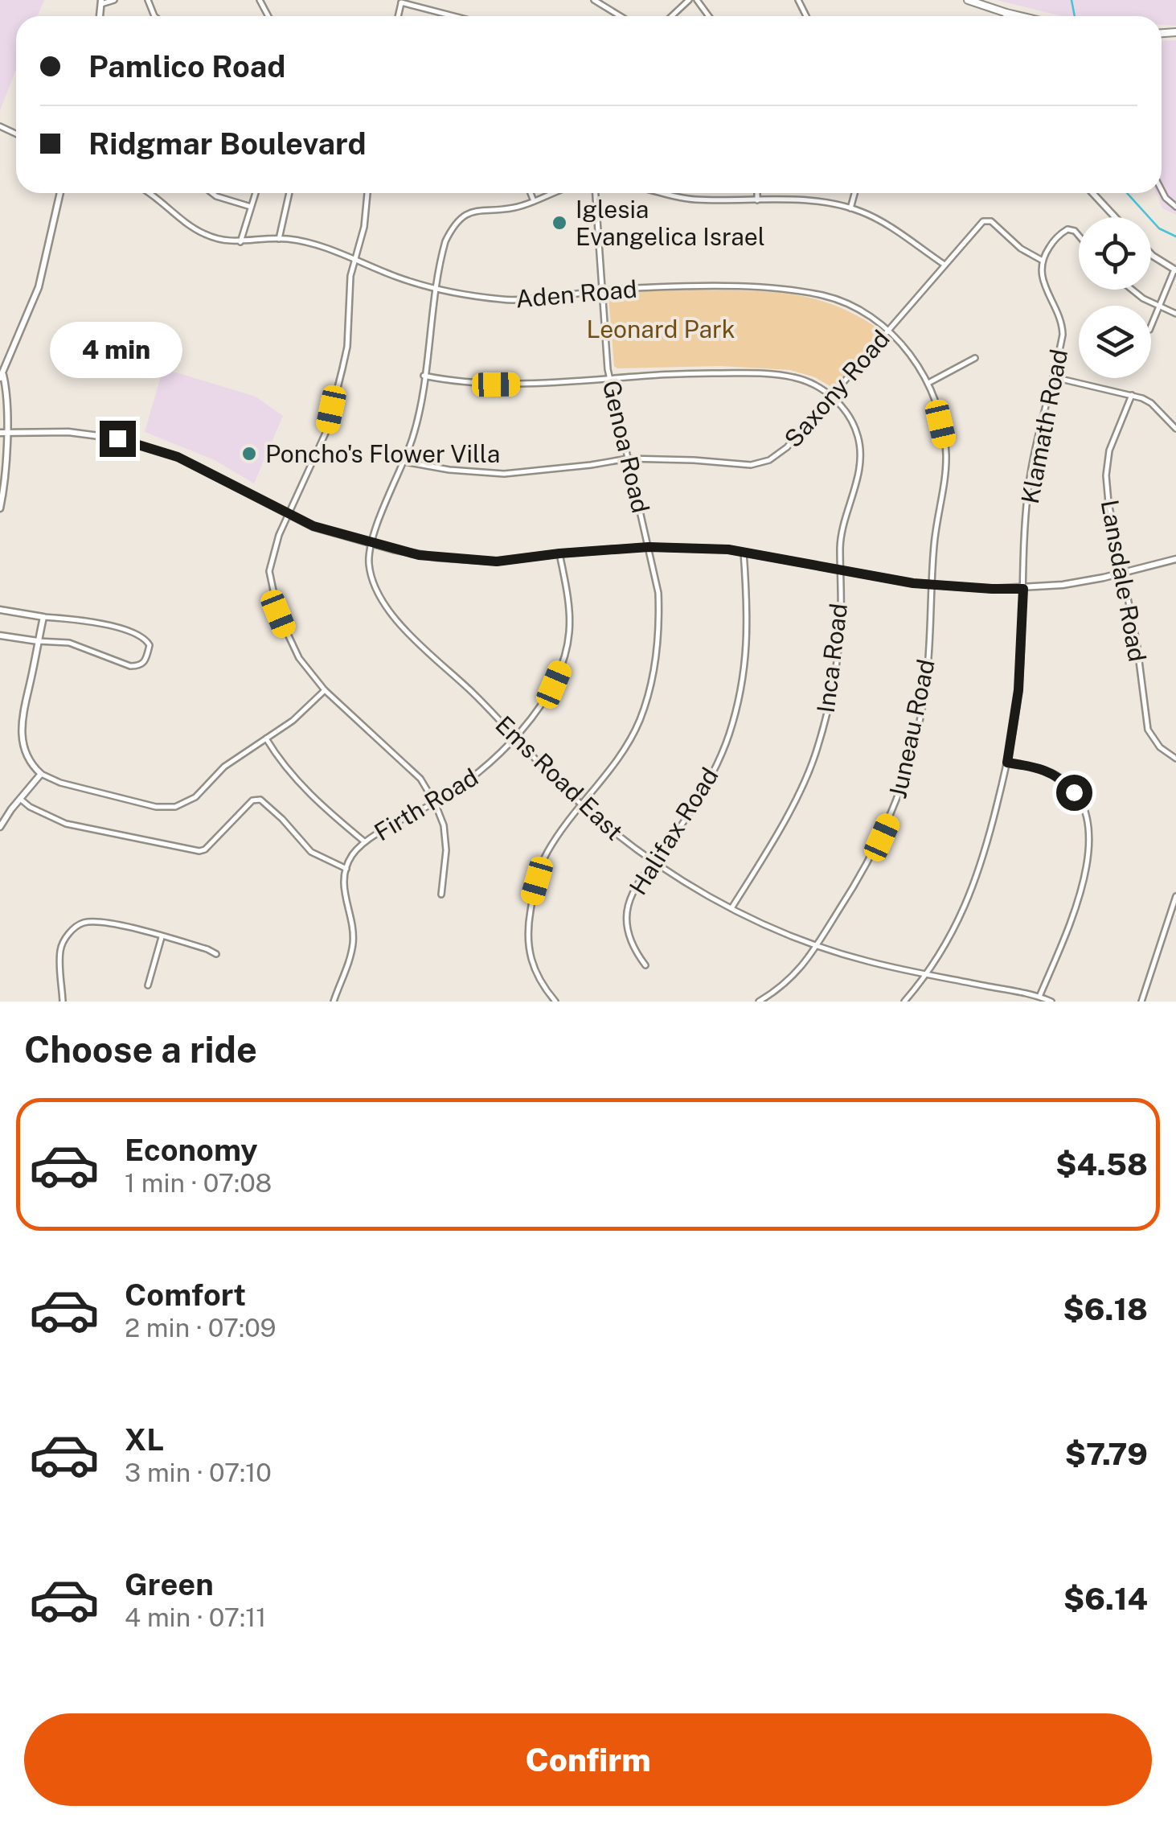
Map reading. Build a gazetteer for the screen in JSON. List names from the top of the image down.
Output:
{
  "streets": {
    "street": [
      "Aden Road",
      "Saxony Road",
      "Klamath Road",
      "Genoa Road",
      "Lansdale Road",
      "Inca Road",
      "Juneau Road",
      "Ems Road East",
      "Firth Road",
      "Halifax Road"
    ]
  },
  "crossings": [
    ["Aden Road", "Saxony Road"],
    ["Aden Road", "Genoa Road"],
    ["Aden Road", "Juneau Road"],
    ["Saxony Road", "Klamath Road"],
    ["Saxony Road", "Genoa Road"],
    ["Saxony Road", "Inca Road"],
    ["Saxony Road", "Juneau Road"],
    ["Klamath Road", "Ems Road East"],
    ["Genoa Road", "Ems Road East"],
    ["Inca Road", "Ems Road East"],
    ["Juneau Road", "Ems Road East"],
    ["Ems Road East", "Firth Road"],
    ["Ems Road East", "Halifax Road"]
  ],
  "parks": ["Leonard Park"],
  "places": ["Iglesia Evangelica Israel", "Poncho's Flower Villa"],
  "page": {
    "banner": ["Pamlico Road", "Ridgmar Boulevard"],
    "bubble": "4 min",
    "heading": "Choose a ride",
    "list": [
      {
        "name": "Economy",
        "note": "1 min · 07:08",
        "value": "$4.58"
      },
      {
        "name": "Comfort",
        "note": "2 min · 07:09",
        "value": "$6.18"
      },
      {
        "name": "XL",
        "note": "3 min · 07:10",
        "value": "$7.79"
      },
      {
        "name": "Green",
        "note": "4 min · 07:11",
        "value": "$6.14"
      }
    ],
    "buttons": "Confirm"
  }
}
